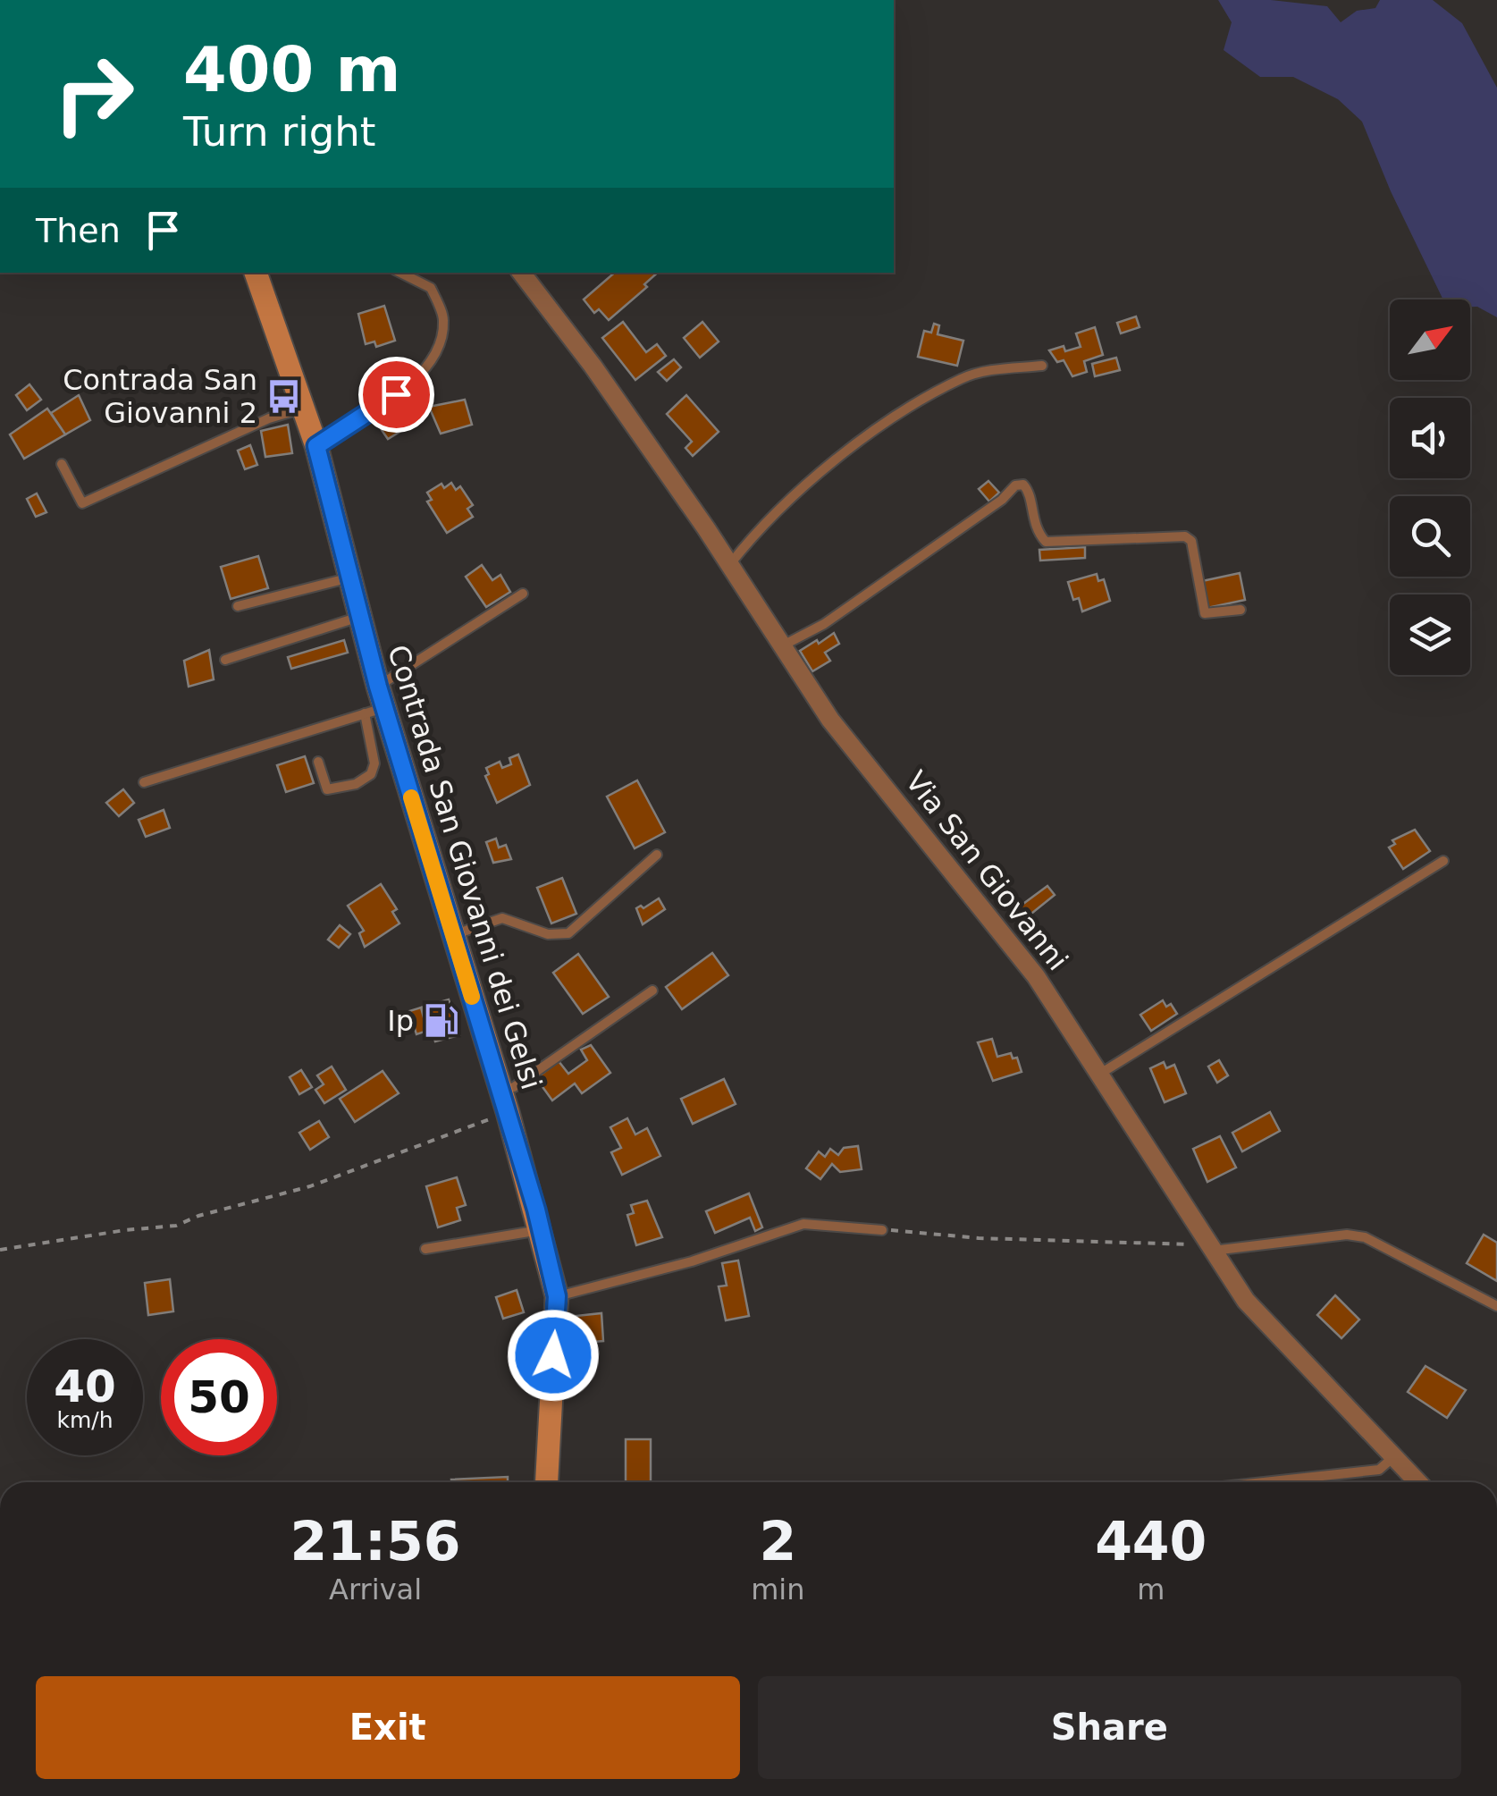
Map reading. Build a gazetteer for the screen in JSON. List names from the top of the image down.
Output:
{
  "streets": {
    "main road": ["Contrada San Giovanni dei Gelsi"],
    "street": ["Via San Giovanni"]
  },
  "places": {
    "bus stop": ["Contrada San Giovanni 2"],
    "fuel station": ["Ip"]
  },
  "north": "top right",
  "page": {
    "turn": ["400 m", "Turn right"],
    "then": "Then",
    "speed": "40 km/h",
    "limit": "50",
    "eta": [
      "21:56",
      "Arrival",
      "2",
      "min",
      "440",
      "m"
    ],
    "buttons": ["Exit", "Share"]
  }
}
